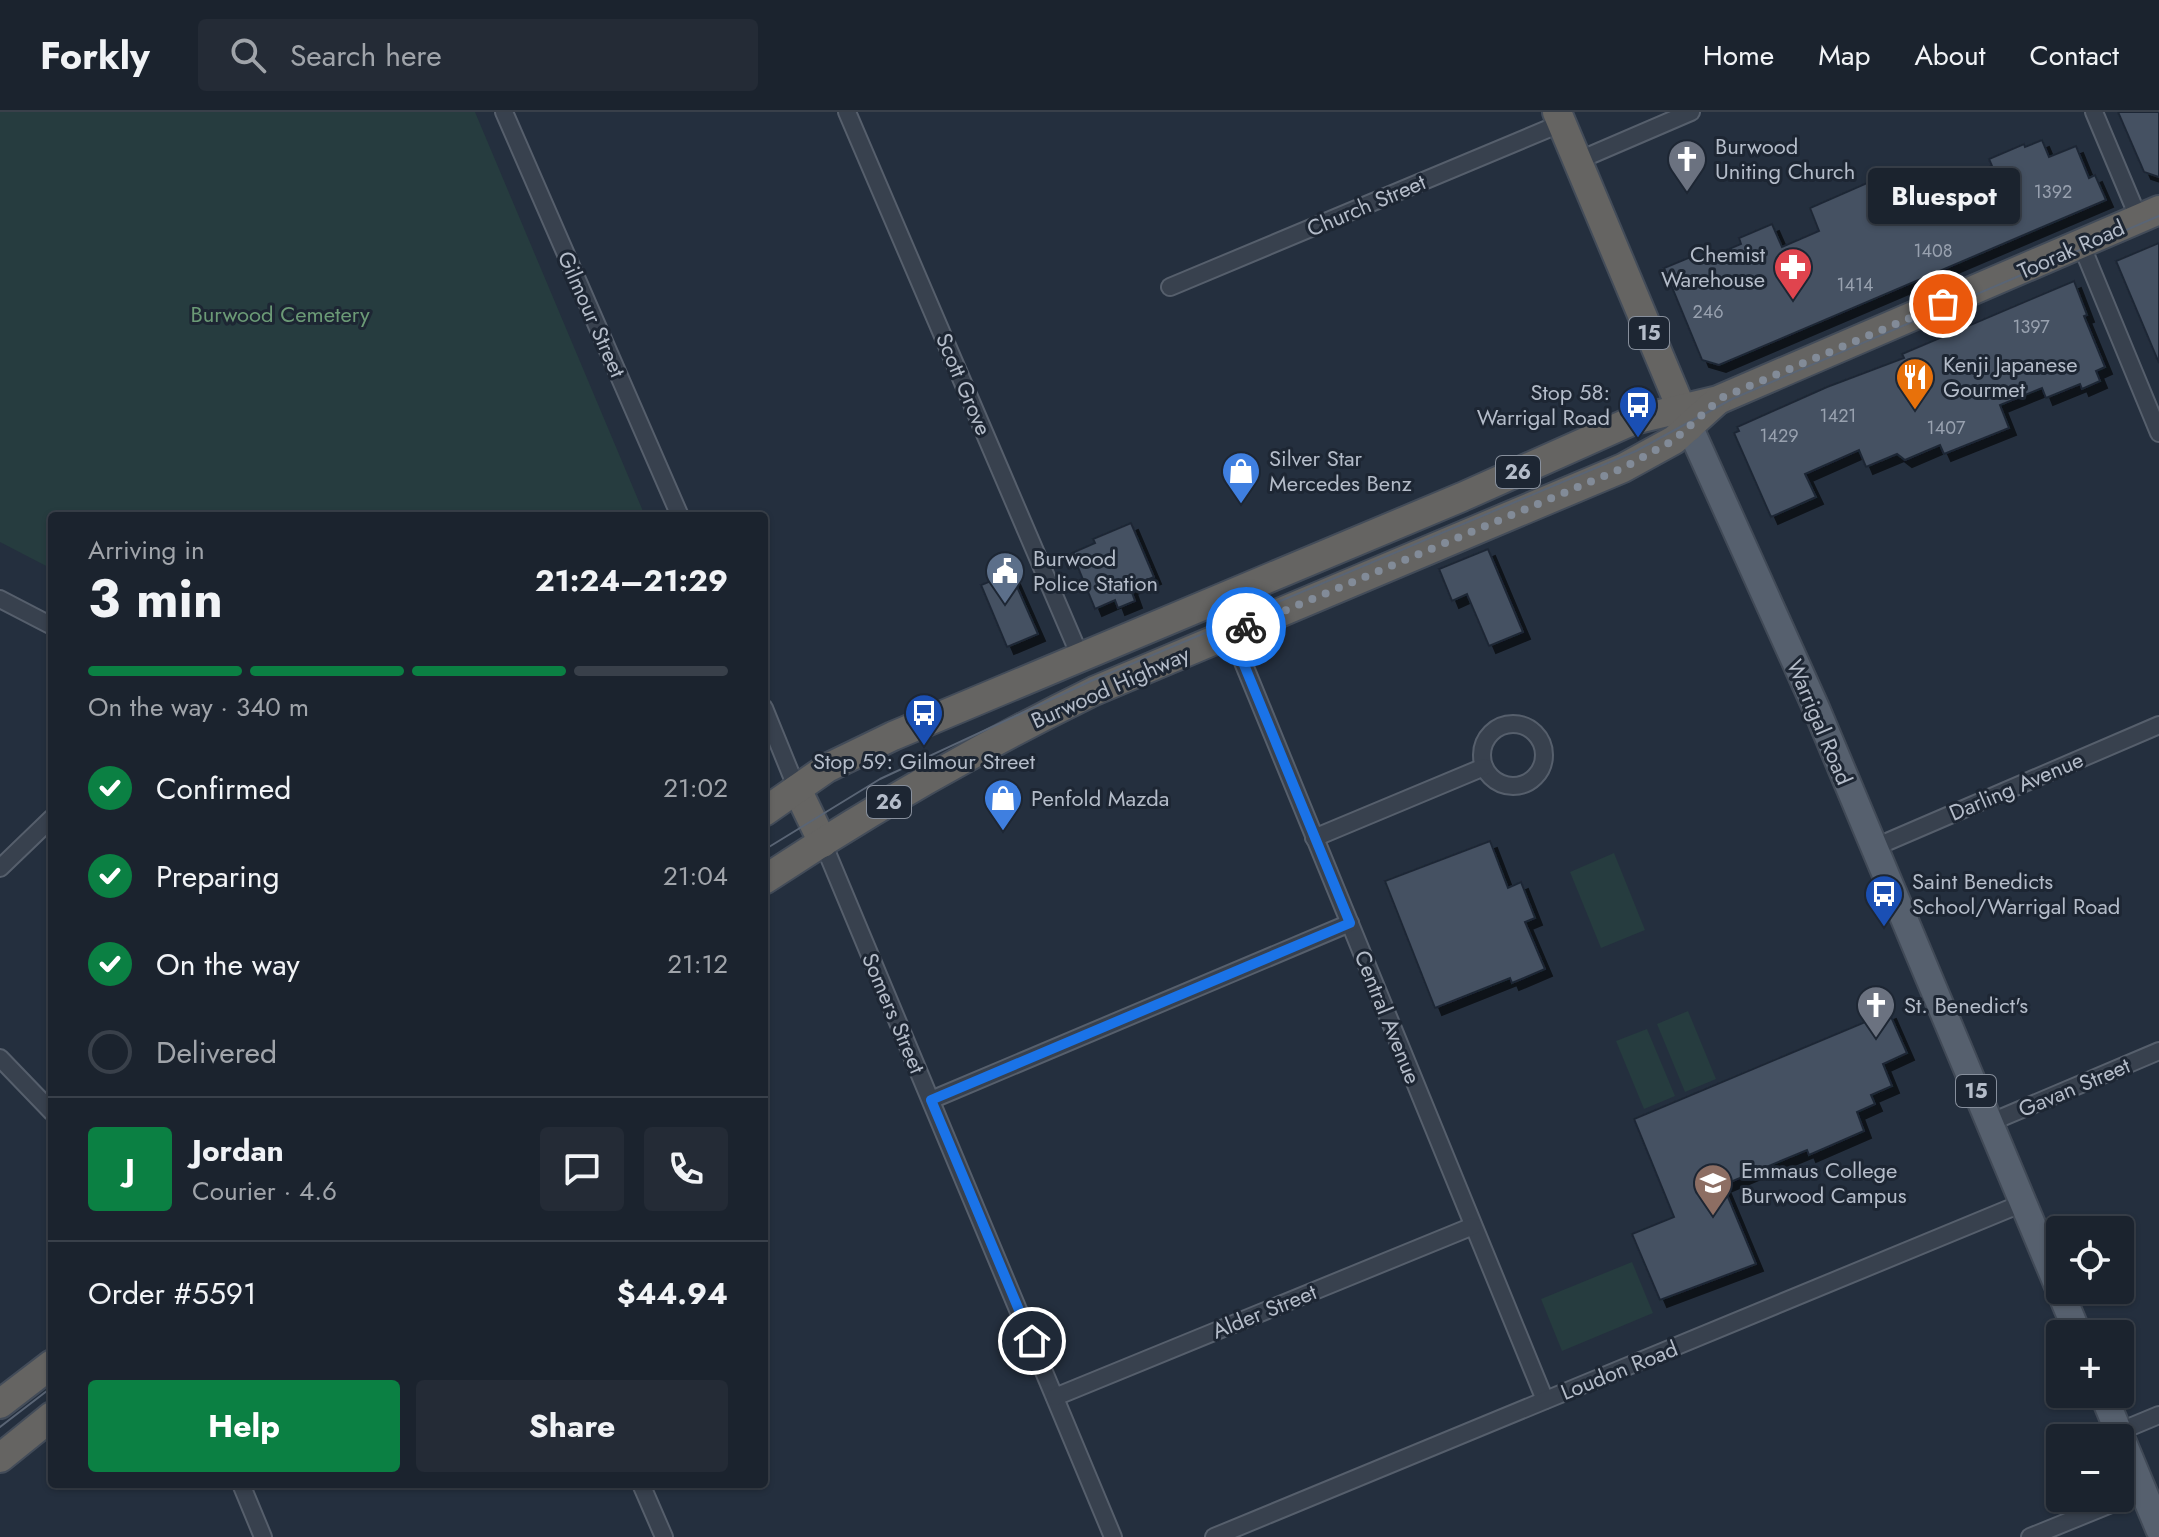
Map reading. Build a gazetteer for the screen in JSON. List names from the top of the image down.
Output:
{
  "streets": {
    "highway": [
      "Toorak Road",
      "15",
      "26",
      "Burwood Highway",
      "Warrigal Road"
    ],
    "street": [
      "Church Street",
      "Gilmour Street",
      "Scott Grove",
      "Darling Avenue",
      "Somers Street",
      "Central Avenue",
      "Gavan Street",
      "Alder Street",
      "Loudon Road"
    ]
  },
  "crossings": [
    ["Church Street", "Warrigal Road"],
    ["Toorak Road", "Burwood Highway"],
    ["Toorak Road", "Warrigal Road"],
    ["Scott Grove", "Burwood Highway"],
    ["Burwood Highway", "Warrigal Road"],
    ["Burwood Highway", "Somers Street"],
    ["Burwood Highway", "Central Avenue"],
    ["Warrigal Road", "Darling Avenue"],
    ["Warrigal Road", "Gavan Street"],
    ["Warrigal Road", "Loudon Road"],
    ["Somers Street", "Alder Street"],
    ["Central Avenue", "Alder Street"],
    ["Central Avenue", "Loudon Road"]
  ],
  "parks": ["Burwood Cemetery"],
  "places": {
    "church": ["Burwood Uniting Church", "St. Benedict's"],
    "pharmacy": ["Chemist Warehouse"],
    "other": ["Bluespot"],
    "restaurant": ["Kenji Japanese Gourmet"],
    "bus stop": ["Stop 58: Warrigal Road", "Stop 59: Gilmour Street", "Saint Benedicts School/Warrigal Road"],
    "shop": ["Silver Star Mercedes Benz", "Penfold Mazda"],
    "public building": ["Burwood Police Station"],
    "school or university": ["Emmaus College Burwood Campus"]
  },
  "house_numbers": [
    "1392",
    "1408",
    "1414",
    "246",
    "1397",
    "1421",
    "1407",
    "1429"
  ],
  "page": {
    "header": "Forkly",
    "search": "Search here",
    "nav": [
      "Home",
      "Map",
      "About",
      "Contact"
    ],
    "bubble": "Bluespot",
    "heading": ["3 min", "Arriving in", "21:24–21:29"],
    "panel": [
      "Jordan",
      "Courier · 4.6",
      "Order #5591",
      "$44.94"
    ],
    "bar": "On the way · 340 m",
    "list": [
      ["Confirmed", "21:02"],
      ["Preparing", "21:04"],
      ["On the way", "21:12"],
      "Delivered"
    ],
    "round": "J",
    "map_buttons": ["+", "−"],
    "buttons": ["Help", "Share"]
  }
}
